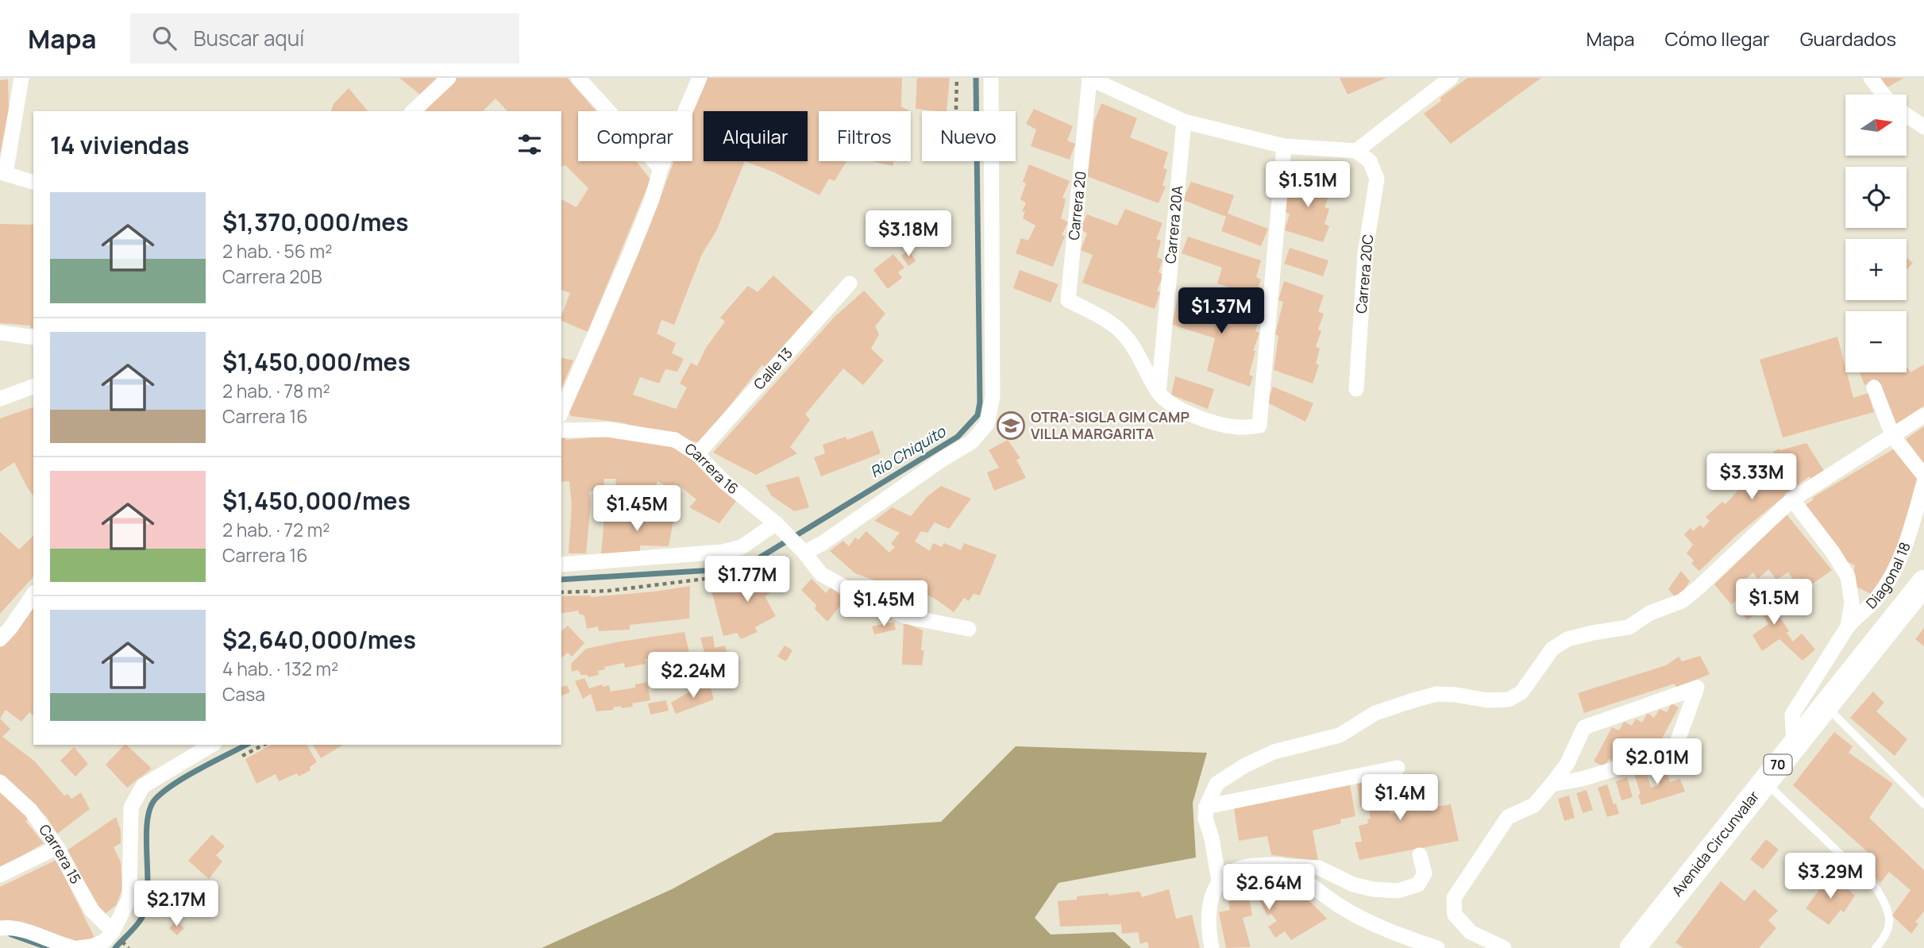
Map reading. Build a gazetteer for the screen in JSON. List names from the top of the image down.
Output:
{
  "streets": {
    "main road": ["70", "Avenida Circunvalar"],
    "street": [
      "Carrera 20",
      "Carrera 20A",
      "Carrera 20C",
      "Calle 13",
      "Carrera 16",
      "Diagonal 18",
      "Carrera 15"
    ]
  },
  "crossings": [
    ["Carrera 20", "Carrera 20A"],
    ["Calle 13", "Carrera 16"]
  ],
  "water": ["Río Chiquito"],
  "places": {
    "school or university": ["OTRA-SIGLA GIM CAMP VILLA MARGARITA"]
  },
  "north": "right",
  "page": {
    "header": "Mapa",
    "search": "Buscar aquí",
    "nav": ["Mapa", "Cómo llegar", "Guardados"],
    "map_buttons": ["+", "−"],
    "chip": [
      "Comprar",
      "Alquilar",
      "Filtros",
      "Nuevo"
    ],
    "heading": "14 viviendas",
    "price": [
      "$1.51M",
      "$3.18M",
      "$1.37M",
      "$3.33M",
      "$1.45M",
      "$1.77M",
      "$1.5M",
      "$1.45M",
      "$2.24M",
      "$2.01M",
      "$1.4M",
      "$3.29M",
      "$2.64M",
      "$2.17M"
    ],
    "list": [
      {
        "name": "$1,370,000/mes",
        "note": "2 hab. · 56 m² · Carrera 20B"
      },
      {
        "name": "$1,450,000/mes",
        "note": "2 hab. · 78 m² · Carrera 16"
      },
      {
        "name": "$1,450,000/mes",
        "note": "2 hab. · 72 m² · Carrera 16"
      },
      {
        "name": "$2,640,000/mes",
        "note": "4 hab. · 132 m² · Casa"
      }
    ]
  }
}
